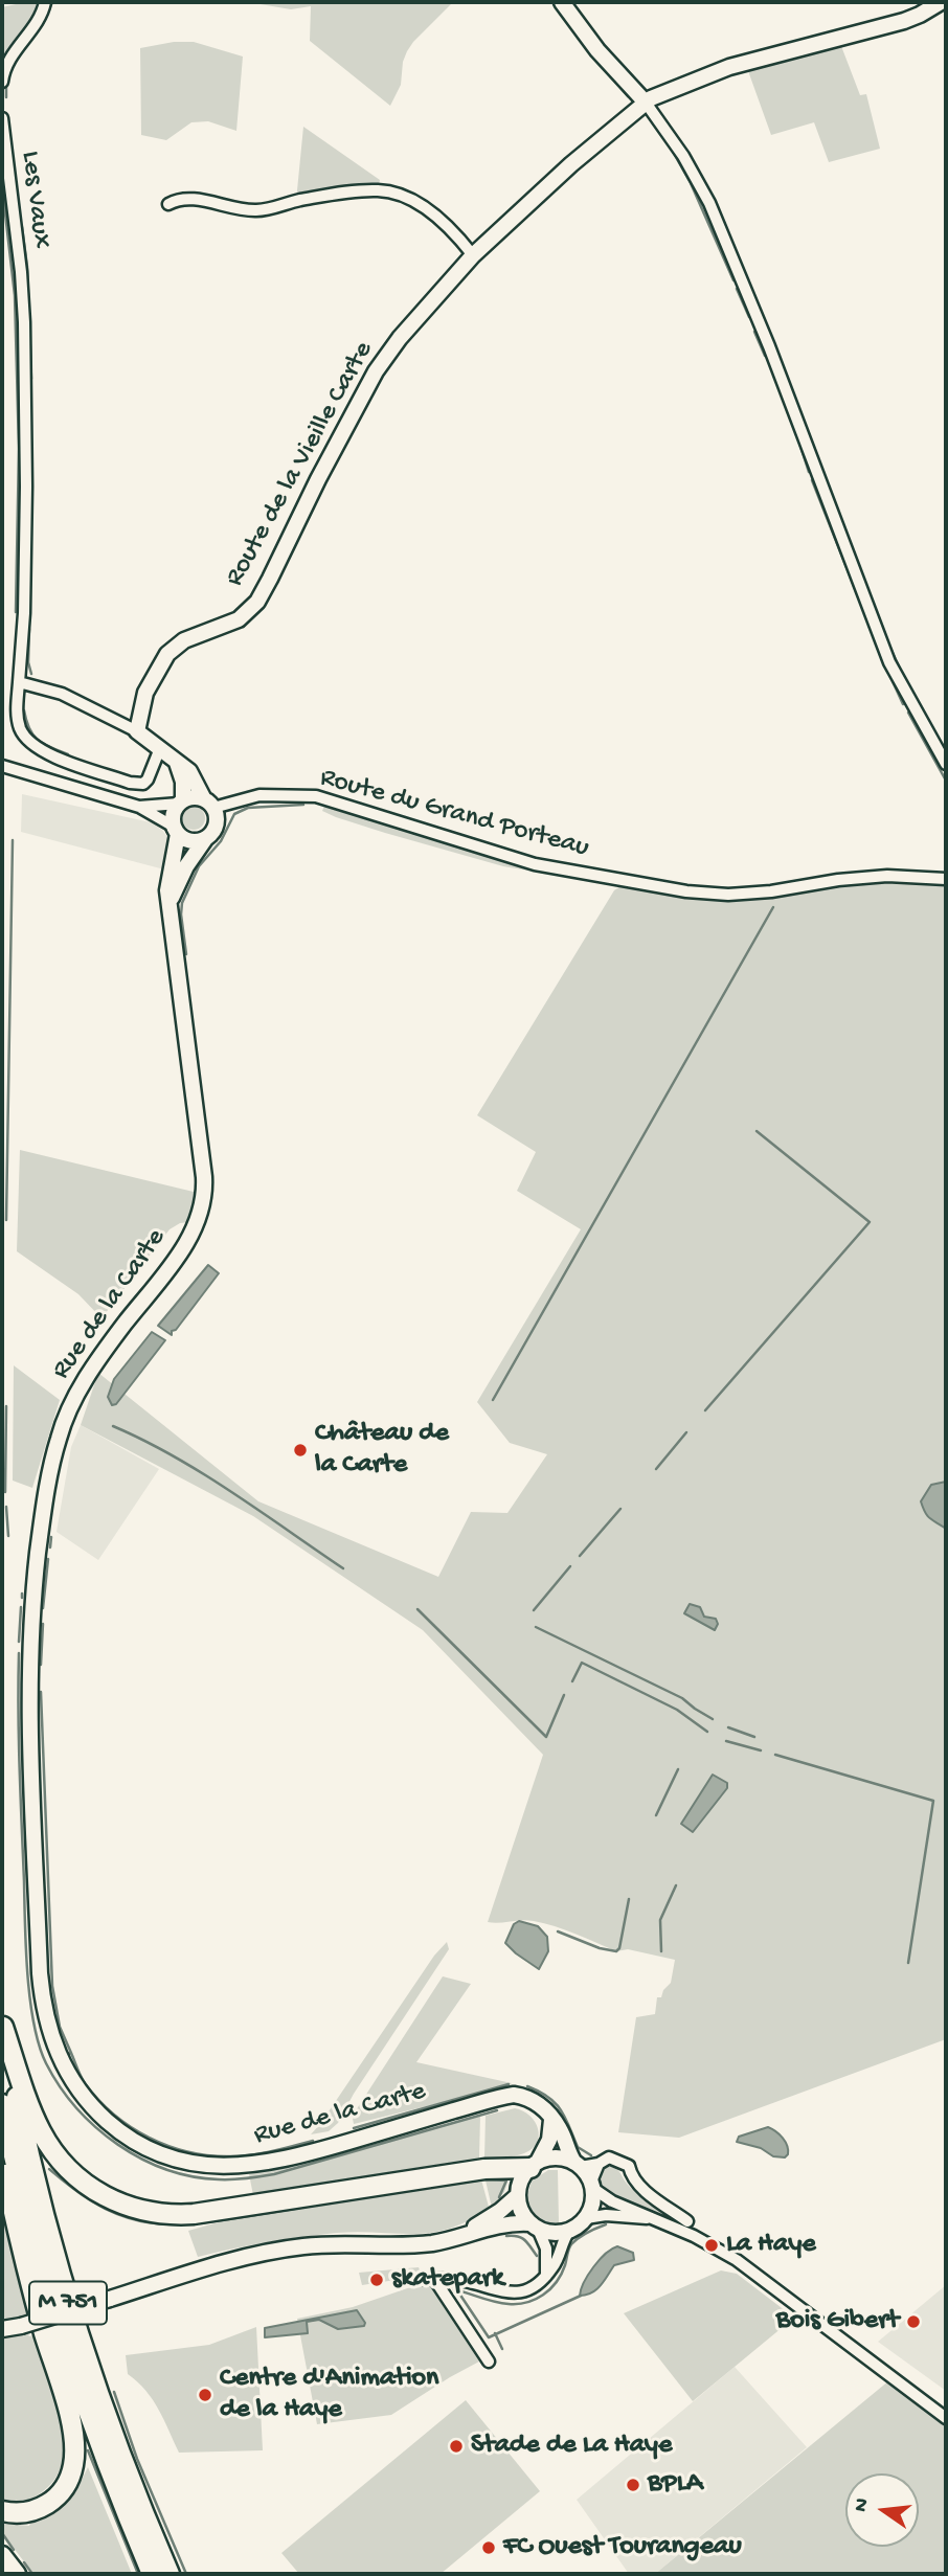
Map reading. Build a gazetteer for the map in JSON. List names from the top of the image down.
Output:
{
  "streets": {
    "highway": ["M 751"],
    "street": [
      "Les Vaux",
      "Route de la Vieille Carte",
      "Route du Grand Porteau",
      "Rue de la Carte"
    ]
  },
  "crossings": [
    ["Route du Grand Porteau", "Rue de la Carte"]
  ],
  "places": [
    "Château de la Carte",
    "La Haye",
    "skatepark",
    "Bois Gibert",
    "Centre d'Animation de la Haye",
    "Stade de La Haye",
    "BPLA",
    "FC Ouest Tourangeau"
  ],
  "north": "left"
}
